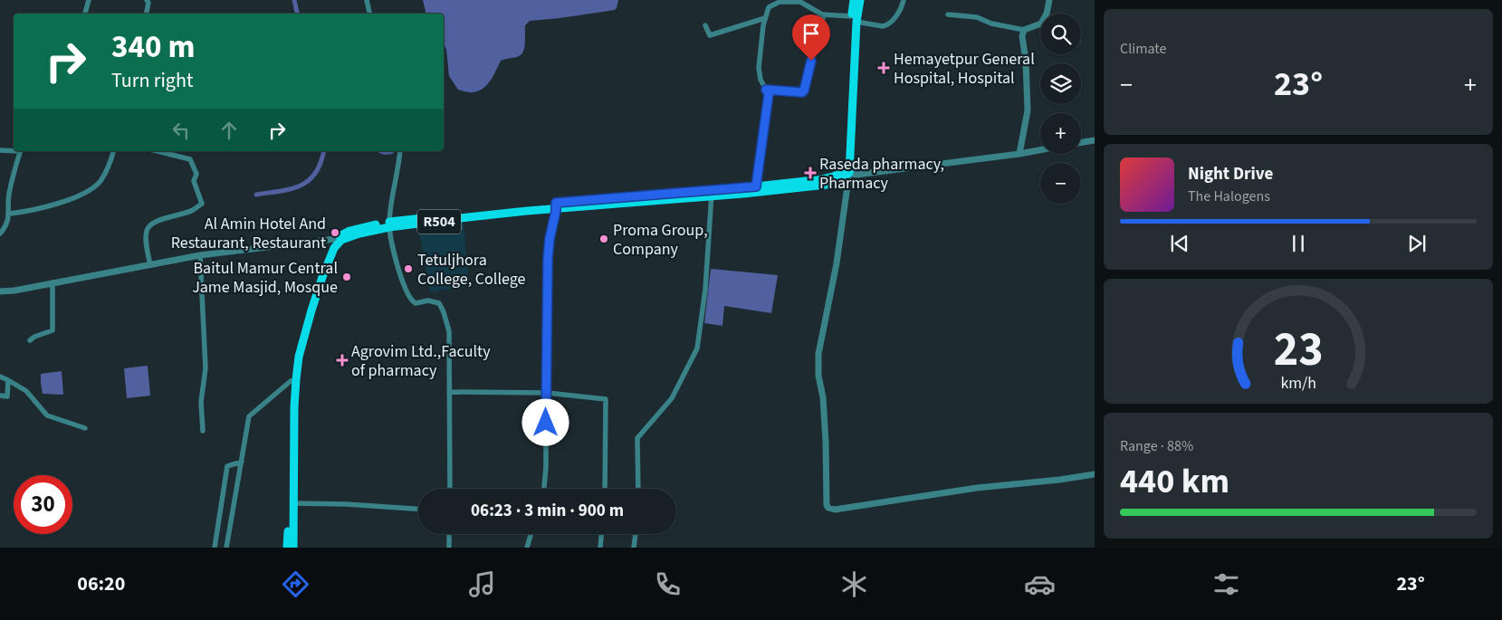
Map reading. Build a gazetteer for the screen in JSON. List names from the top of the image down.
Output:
{
  "streets": {
    "main road": ["R504"]
  },
  "places": {
    "health": ["Hemayetpur General Hospital, Hospital", "Raseda pharmacy, Pharmacy", "Agrovim Ltd.,Faculty of pharmacy"],
    "other": [
      "Al Amin Hotel And Restaurant, Restaurant",
      "Proma Group, Company",
      "Tetuljhora College, College",
      "Baitul Mamur Central Jame Masjid, Mosque"
    ]
  },
  "page": {
    "tile": [
      "Climate",
      ["Range · 88%", "440 km"]
    ],
    "map_buttons": ["+", "−"],
    "turn": ["340 m", "Turn right"],
    "heat": ["−", "23°", "+"],
    "song": ["Night Drive", "The Halogens"],
    "limit": "30",
    "trip": "06:23 · 3 min · 900 m",
    "tabs": ["06:20", "23°"],
    "gauge": ["23", "km/h"]
  }
}
